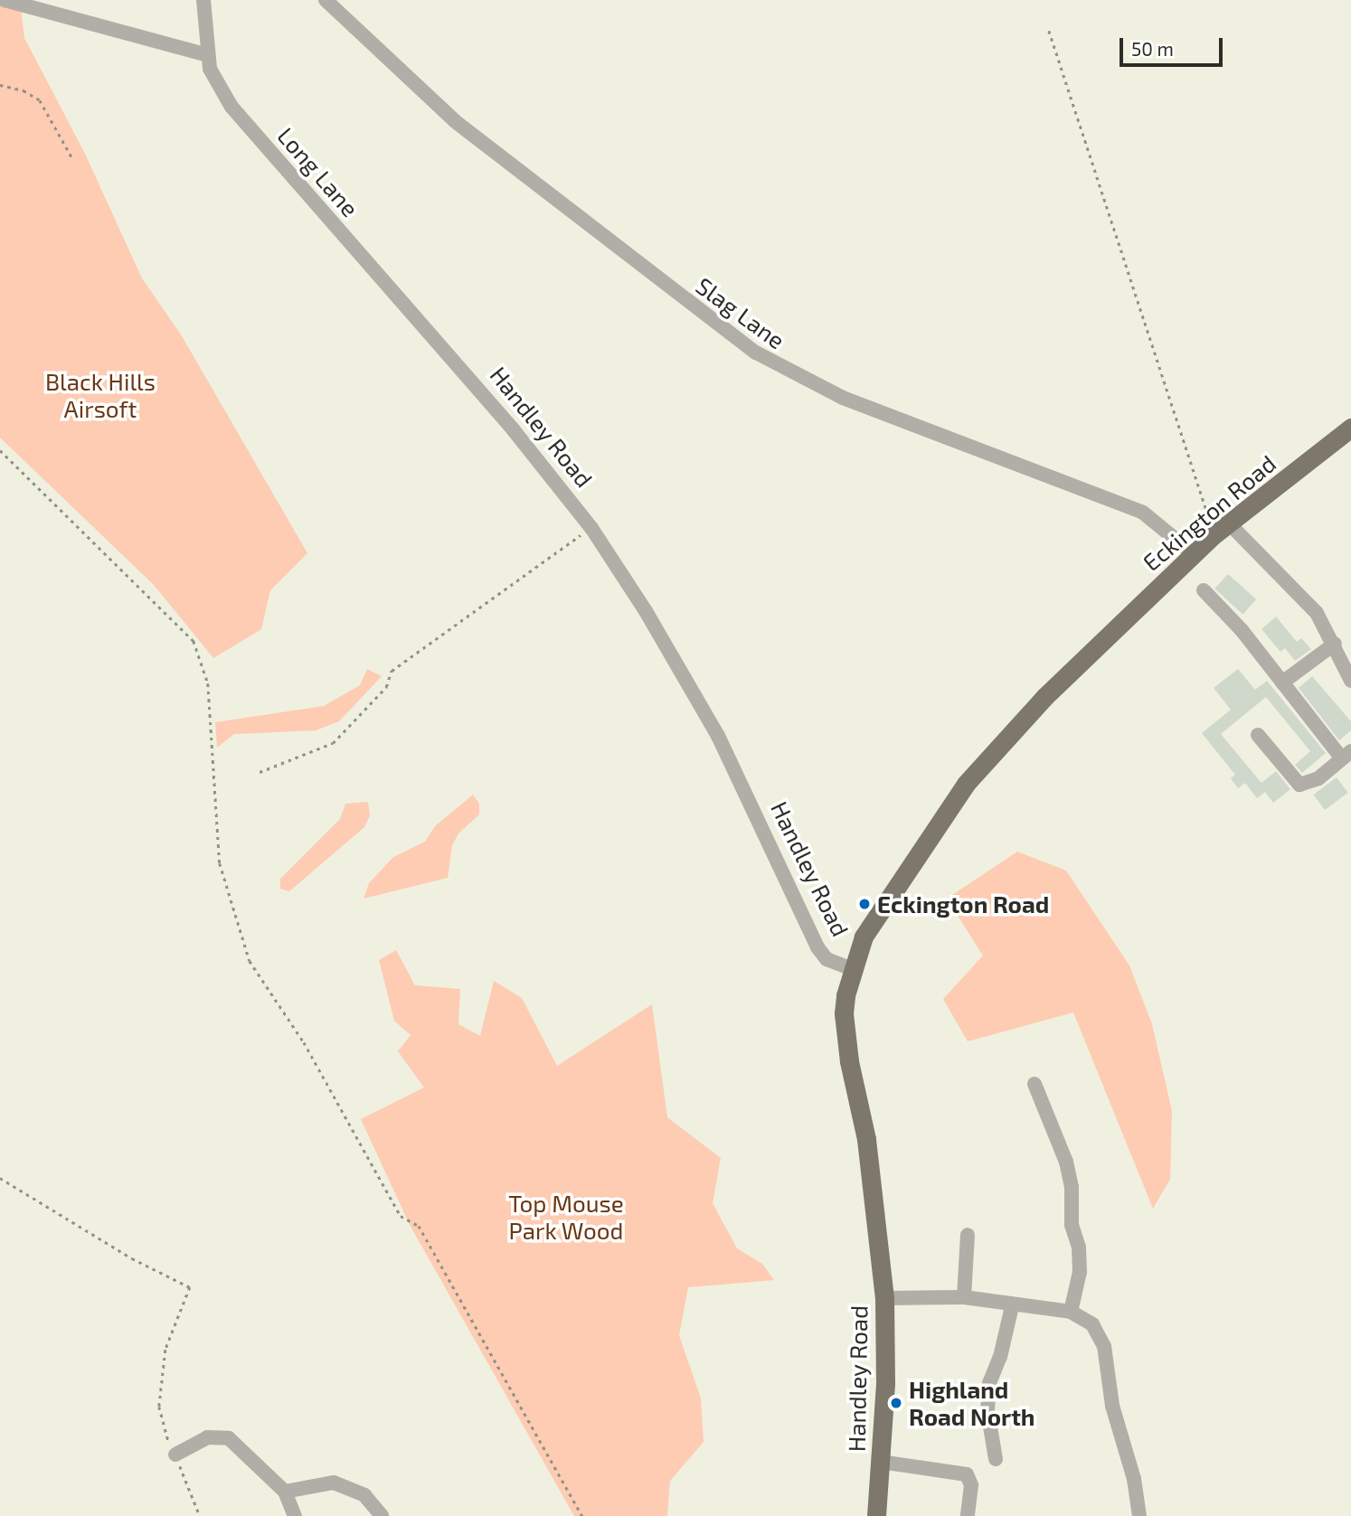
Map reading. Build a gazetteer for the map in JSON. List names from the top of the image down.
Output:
{
  "streets": {
    "main road": ["Handley Road", "Eckington Road"],
    "street": ["Long Lane", "Slag Lane"]
  },
  "crossings": [
    ["Long Lane", "Handley Road"],
    ["Slag Lane", "Eckington Road"],
    ["Handley Road", "Eckington Road"]
  ],
  "parks": ["Black Hills Airsoft", "Top Mouse Park Wood"],
  "places": ["Eckington Road", "Highland Road North"],
  "scale_bar": "50 m"
}
